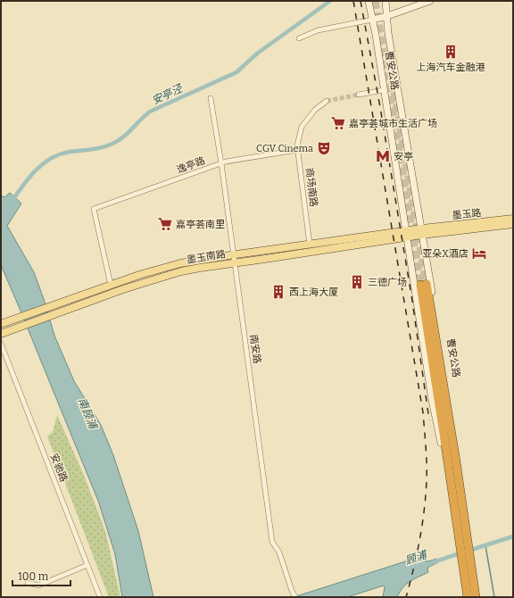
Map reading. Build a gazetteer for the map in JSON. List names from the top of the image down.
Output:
{
  "streets": {
    "highway": ["曹安公路"],
    "main road": ["墨玉路", "墨玉南路"],
    "street": [
      "逸亭路",
      "商场南路",
      "南安路",
      "安驰路"
    ]
  },
  "crossings": [
    ["曹安公路", "墨玉路"],
    ["曹安公路", "墨玉南路"],
    ["逸亭路", "商场南路"],
    ["逸亭路", "墨玉南路"],
    ["逸亭路", "南安路"],
    ["商场南路", "墨玉南路"],
    ["墨玉路", "墨玉南路"],
    ["墨玉南路", "南安路"]
  ],
  "water": ["安亭泾", "南顾浦", "顾浦"],
  "places": {
    "building": ["上海汽车金融港", "三德广场", "西上海大厦"],
    "supermarket": ["嘉亭荟城市生活广场", "嘉亭荟南里"],
    "theatre": ["CGV Cinema"],
    "metro station": ["安亭"],
    "hotel": ["亚朵X酒店"]
  },
  "scale_bar": "100 m"
}
